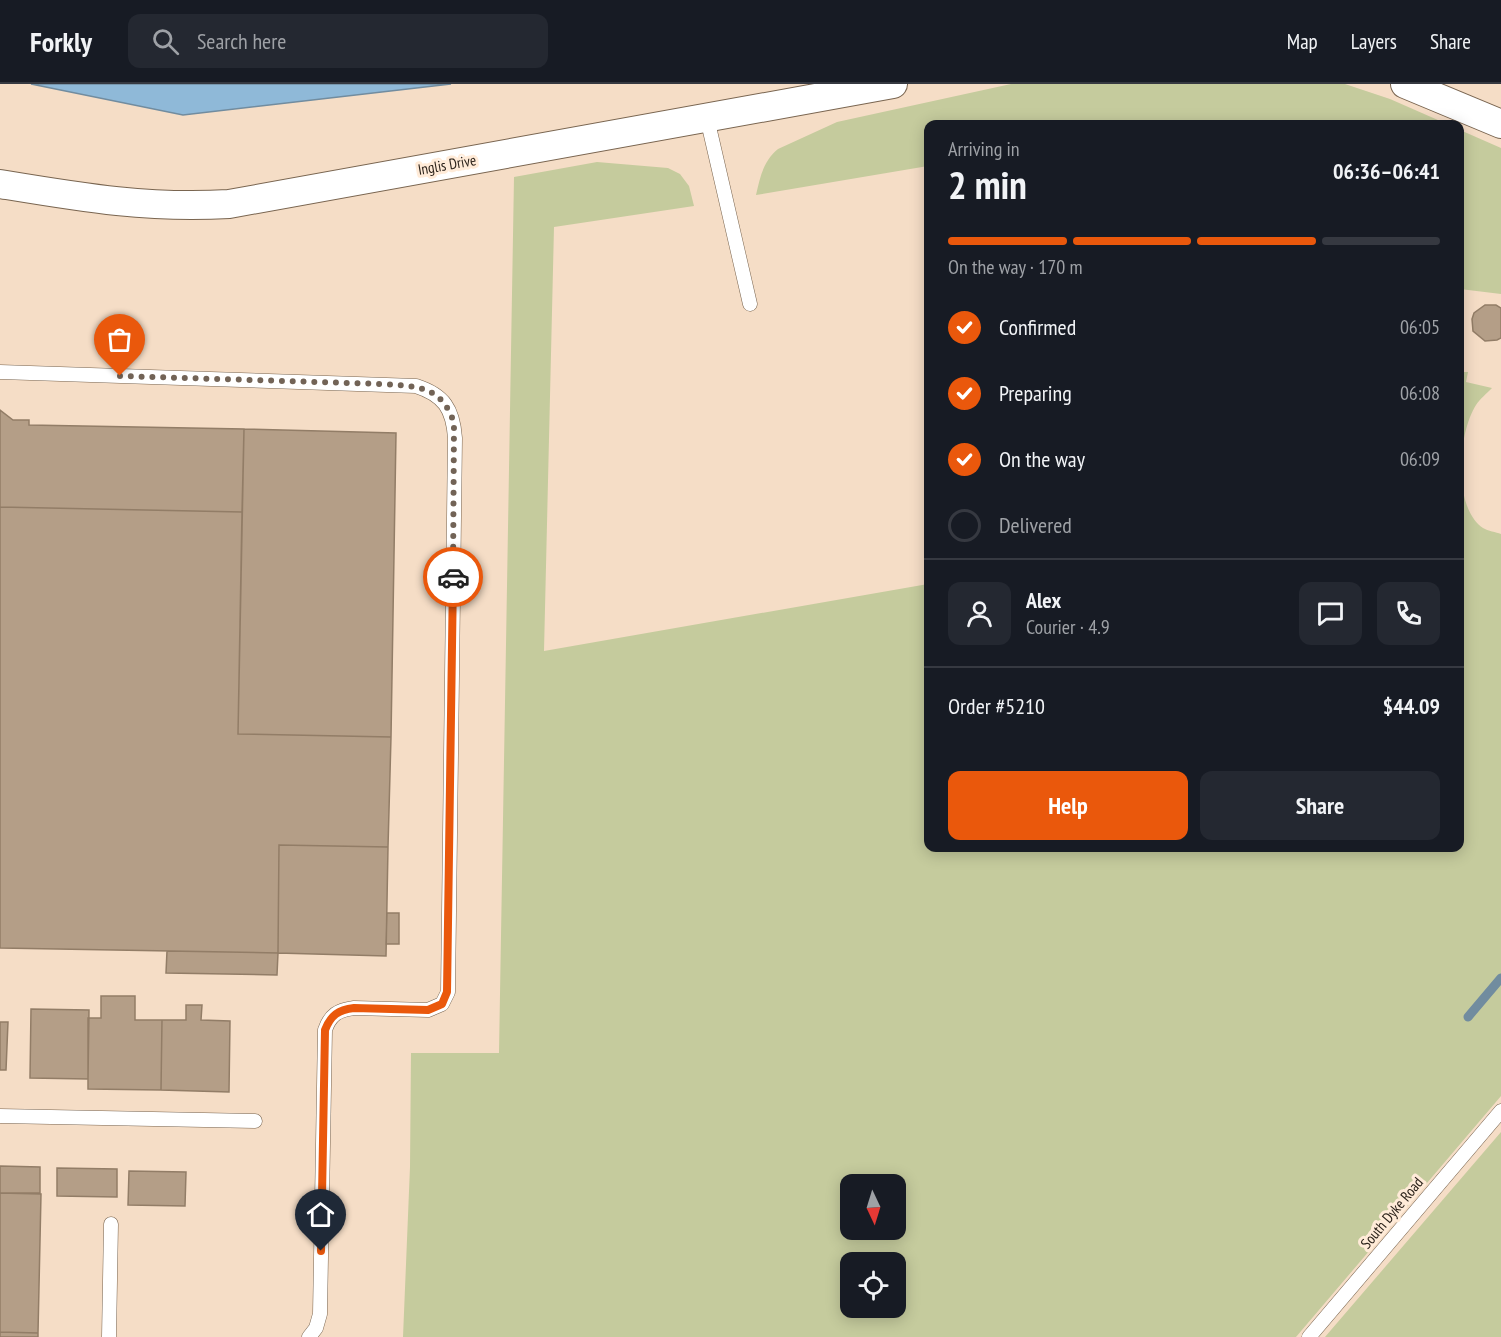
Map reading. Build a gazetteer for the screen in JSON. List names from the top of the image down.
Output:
{
  "streets": {
    "street": ["Inglis Drive"],
    "lane": ["South Dyke Road"]
  },
  "north": "bottom",
  "page": {
    "header": "Forkly",
    "search": "Search here",
    "nav": ["Map", "Layers", "Share"],
    "heading": ["2 min", "Arriving in", "06:36–06:41"],
    "panel": [
      "Alex",
      "Courier · 4.9",
      "Order #5210",
      "$44.09"
    ],
    "bar": "On the way · 170 m",
    "list": [
      ["Confirmed", "06:05"],
      ["Preparing", "06:08"],
      ["On the way", "06:09"],
      "Delivered"
    ],
    "buttons": ["Help", "Share"]
  }
}
